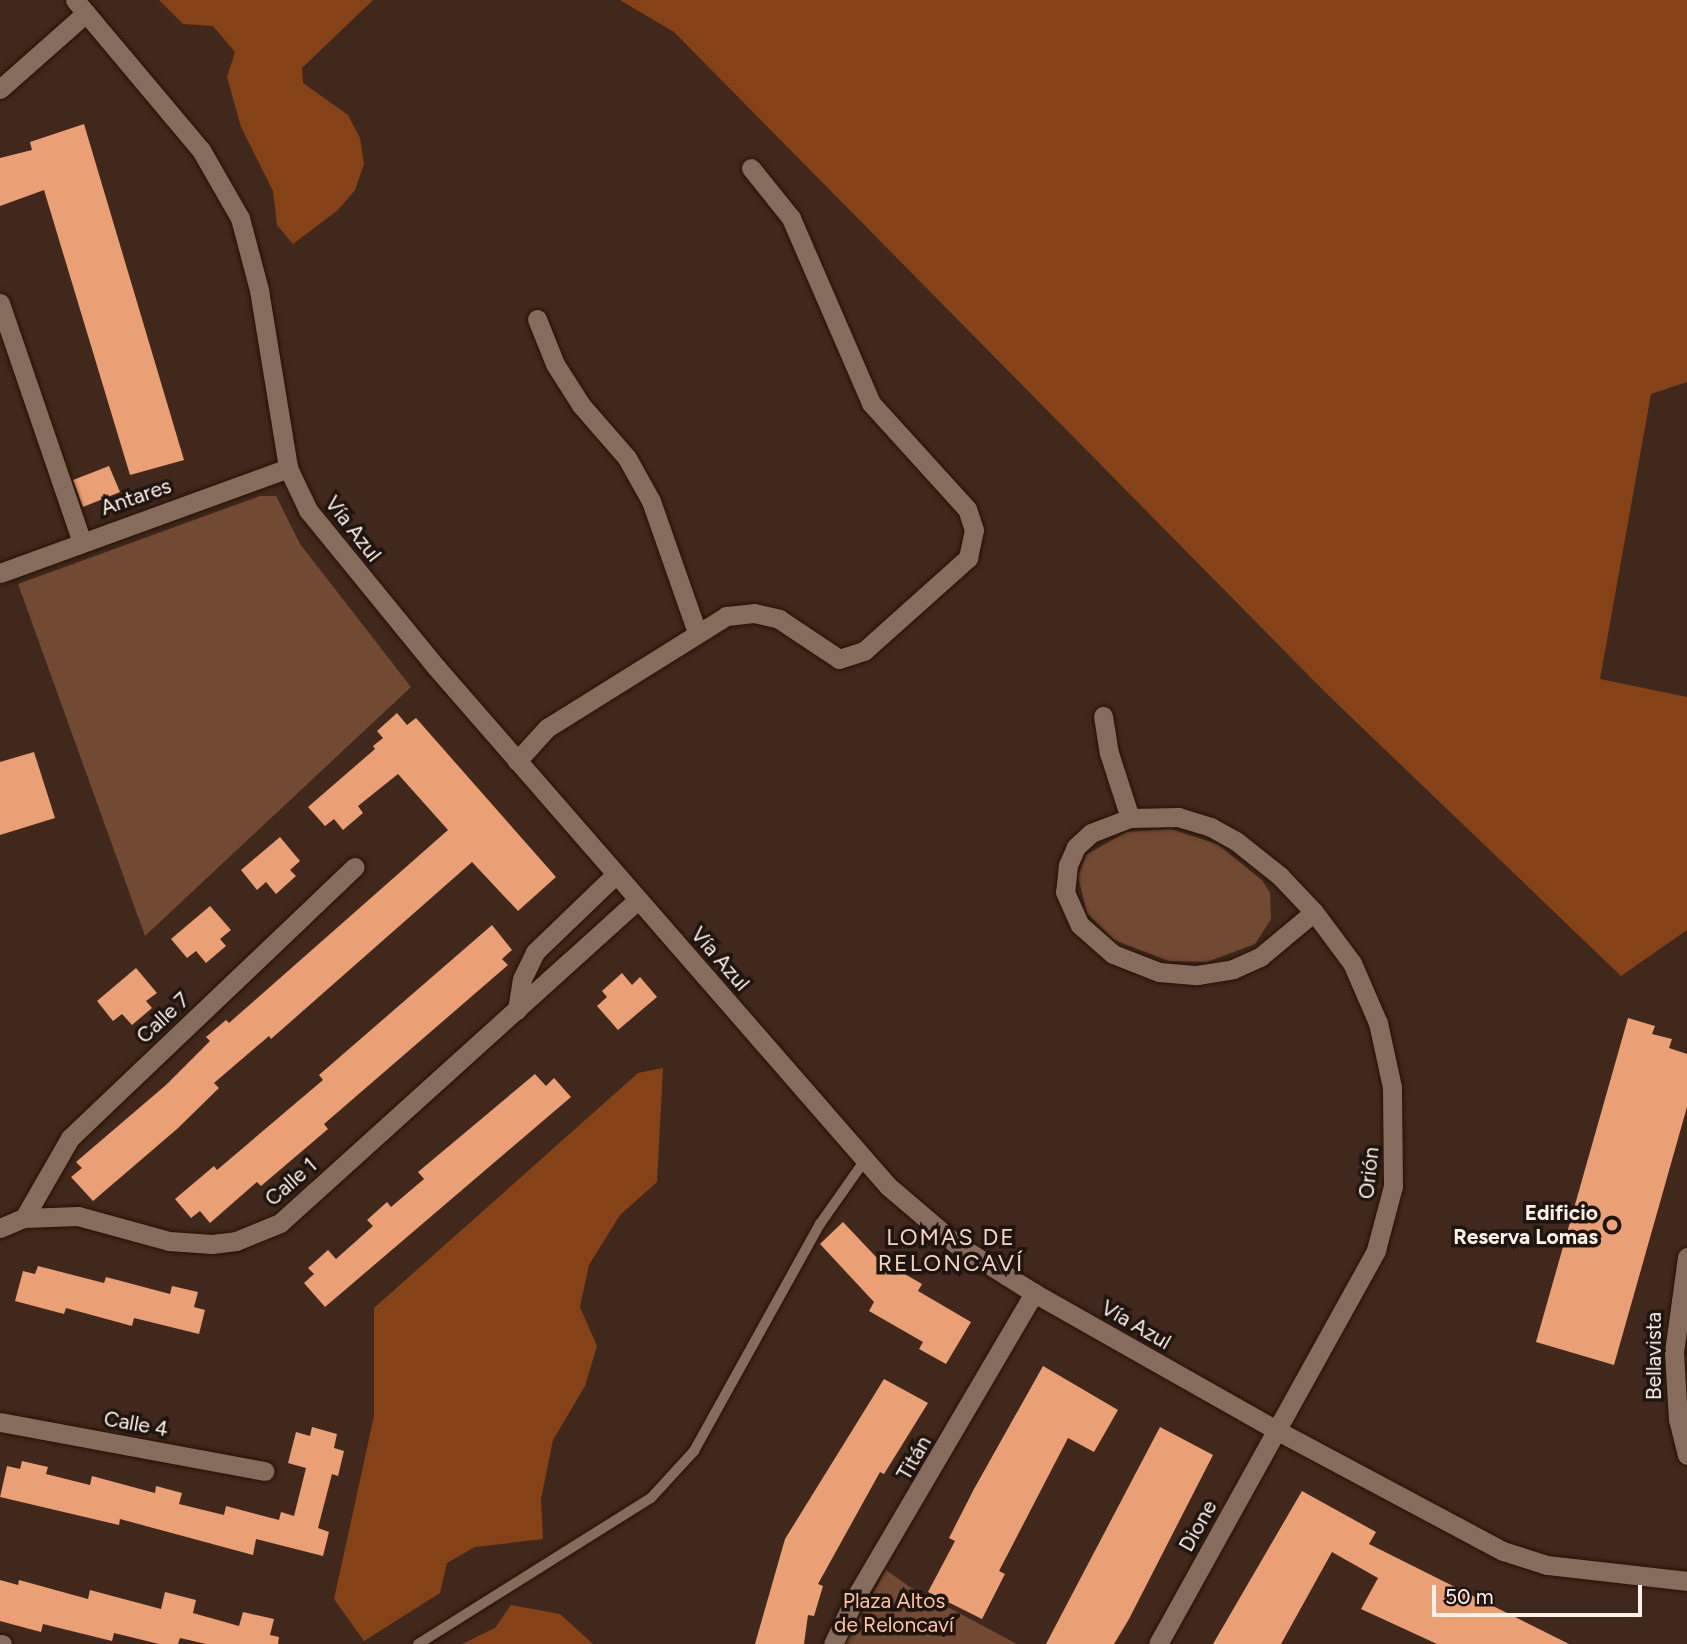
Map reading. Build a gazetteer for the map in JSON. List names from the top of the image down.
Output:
{
  "streets": {
    "street": [
      "Antares",
      "Vía Azul",
      "Calle 7",
      "Orión",
      "Calle 1",
      "Bellavista",
      "Calle 4",
      "Titán",
      "Dione"
    ]
  },
  "crossings": [
    ["Antares", "Vía Azul"],
    ["Vía Azul", "Orión"],
    ["Vía Azul", "Calle 1"],
    ["Vía Azul", "Titán"],
    ["Vía Azul", "Dione"],
    ["Calle 7", "Calle 1"],
    ["Orión", "Dione"]
  ],
  "districts": ["LOMAS DE RELONCAVÍ"],
  "parks": ["Plaza Altos de Reloncaví"],
  "places": ["Edificio Reserva Lomas"],
  "scale_bar": "50 m"
}
